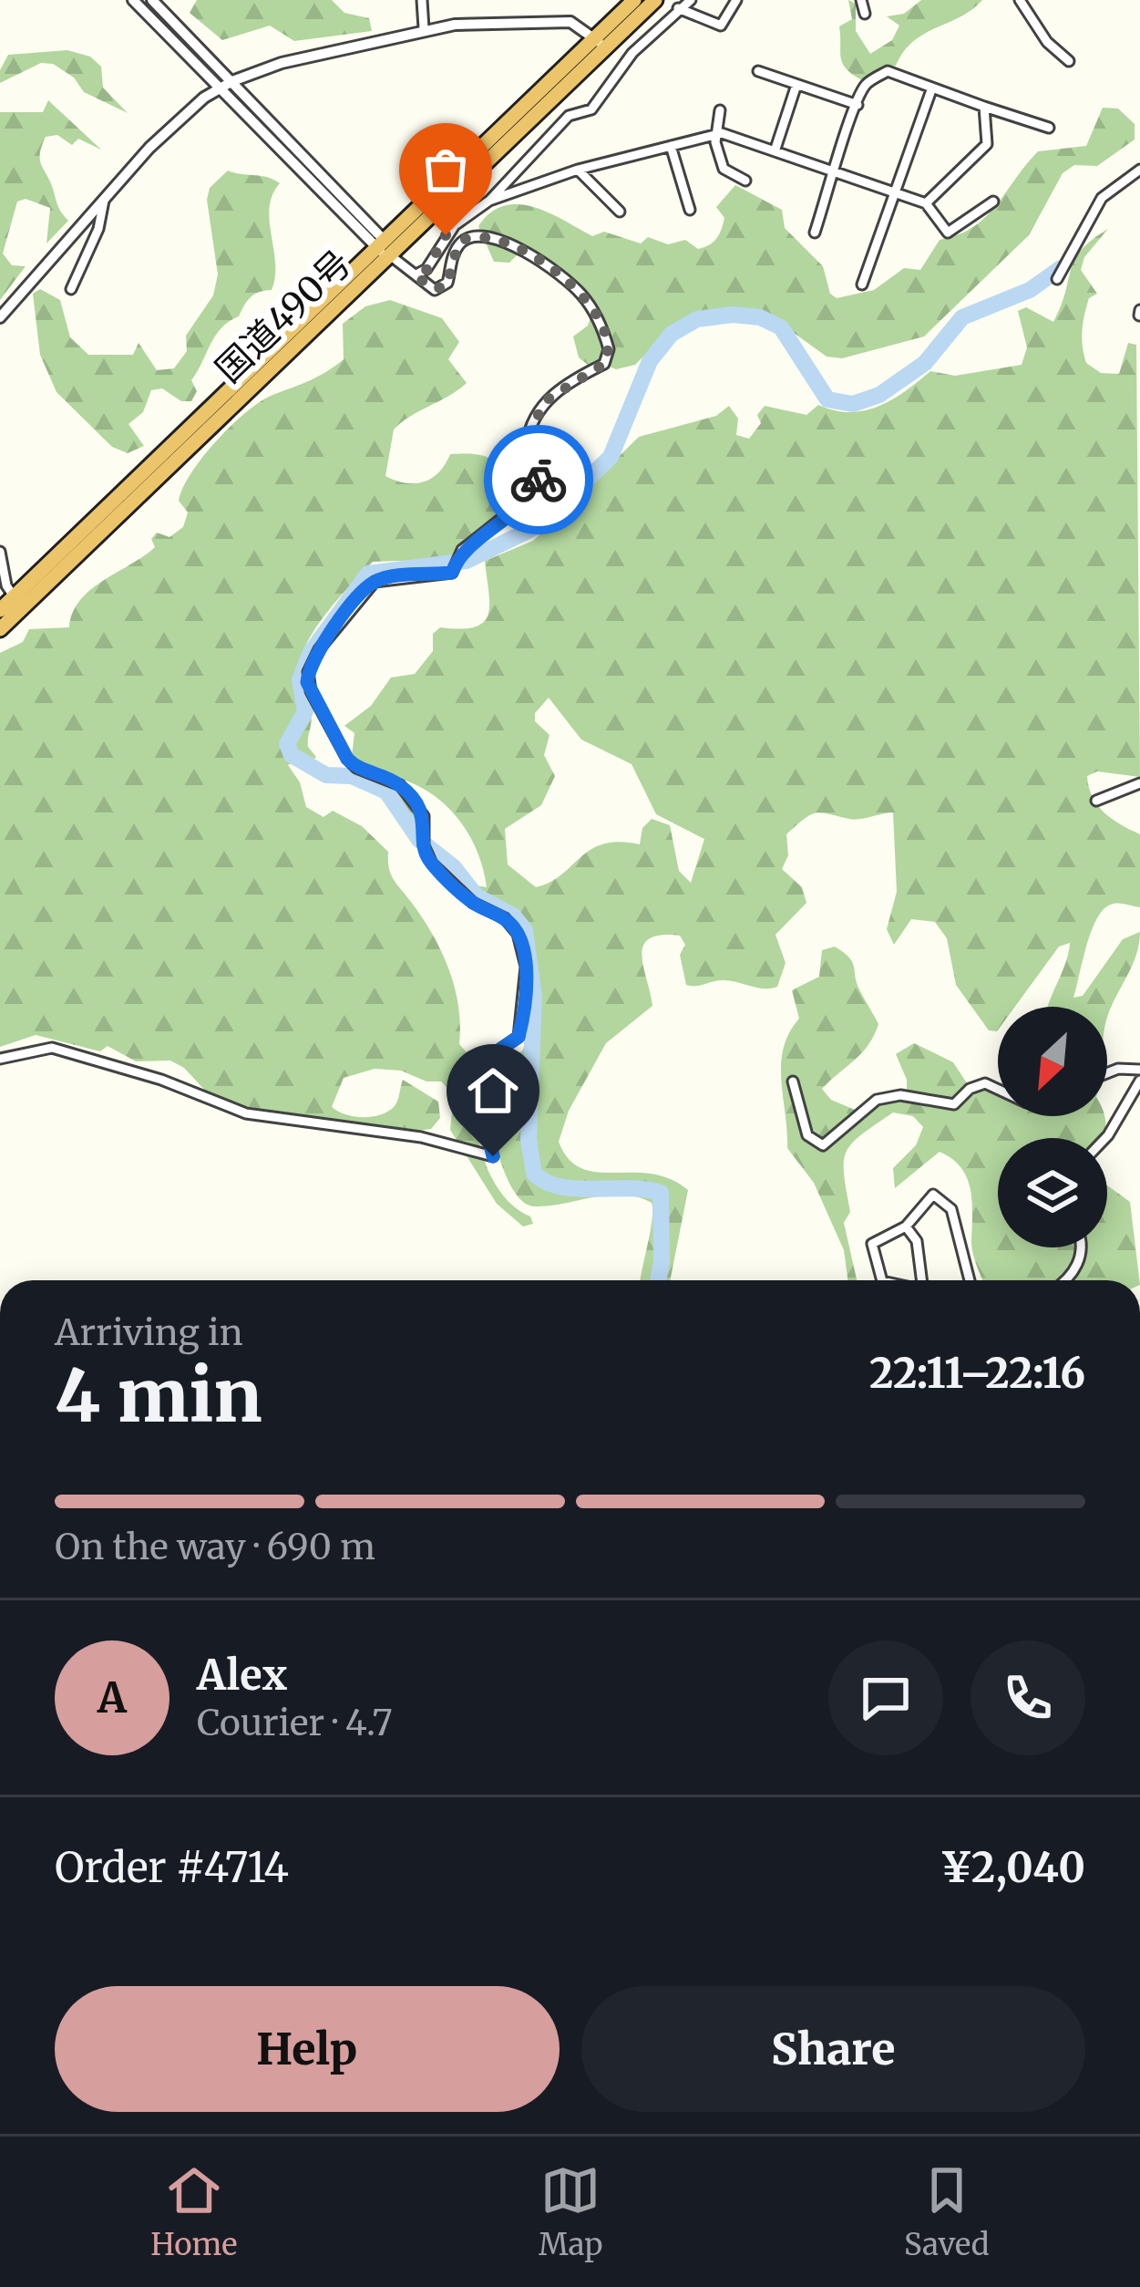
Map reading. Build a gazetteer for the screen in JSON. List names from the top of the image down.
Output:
{
  "streets": {
    "highway": ["国道490号"]
  },
  "north": "bottom left",
  "page": {
    "heading": ["4 min", "Arriving in", "22:11–22:16"],
    "panel": [
      "Alex",
      "Courier · 4.7",
      "Order #4714",
      "¥2,040"
    ],
    "bar": "On the way · 690 m",
    "round": "A",
    "buttons": ["Help", "Share"],
    "tabs": ["Home", "Map", "Saved"]
  }
}
